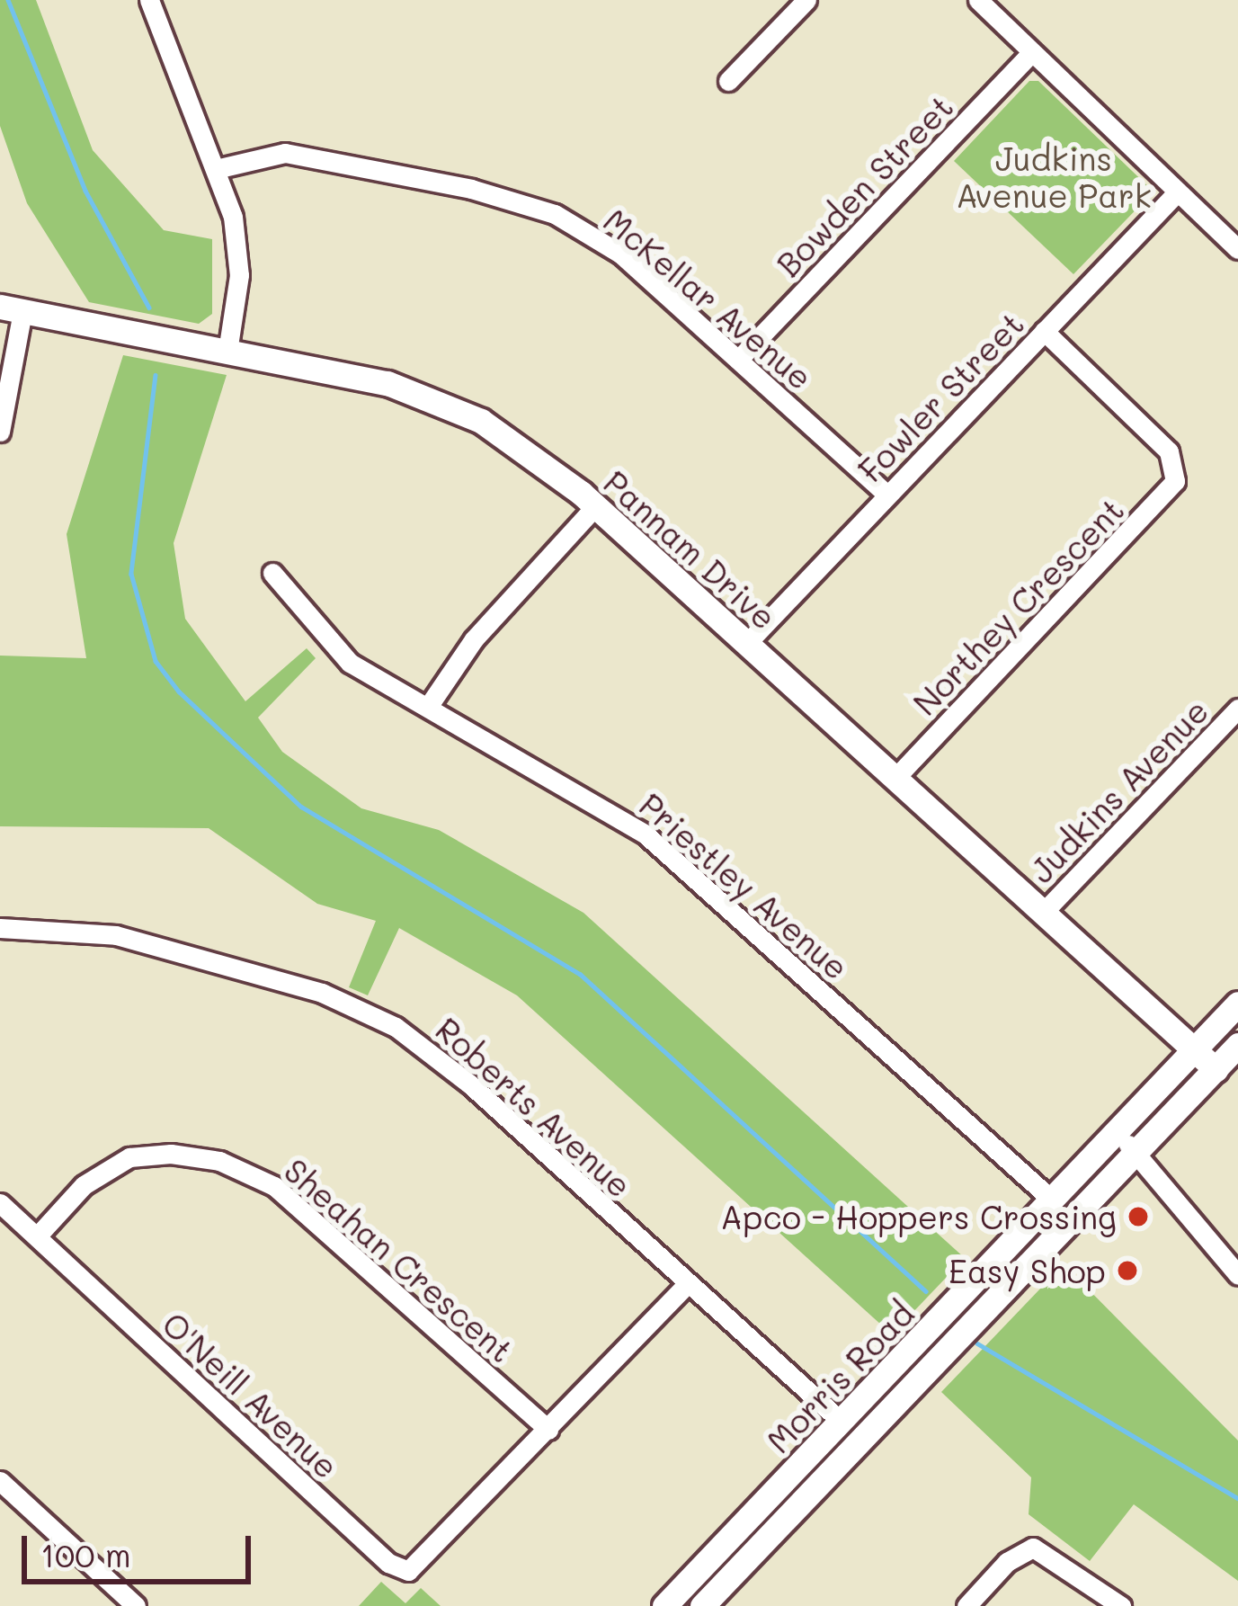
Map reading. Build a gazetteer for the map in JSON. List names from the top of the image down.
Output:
{
  "streets": {
    "street": [
      "Bowden Street",
      "McKellar Avenue",
      "Fowler Street",
      "Pannam Drive",
      "Northey Crescent",
      "Judkins Avenue",
      "Priestley Avenue",
      "Roberts Avenue",
      "Sheahan Crescent",
      "Morris Road",
      "O'Neill Avenue"
    ]
  },
  "crossings": [
    ["Bowden Street", "McKellar Avenue"],
    ["McKellar Avenue", "Fowler Street"],
    ["Fowler Street", "Pannam Drive"],
    ["Fowler Street", "Northey Crescent"],
    ["Pannam Drive", "Northey Crescent"],
    ["Pannam Drive", "Judkins Avenue"],
    ["Pannam Drive", "Morris Road"],
    ["Priestley Avenue", "Morris Road"],
    ["Roberts Avenue", "Morris Road"],
    ["Roberts Avenue", "O'Neill Avenue"],
    ["Sheahan Crescent", "O'Neill Avenue"]
  ],
  "parks": ["Judkins Avenue Park"],
  "places": ["Apco - Hoppers Crossing", "Easy Shop"],
  "scale_bar": "100 m"
}
